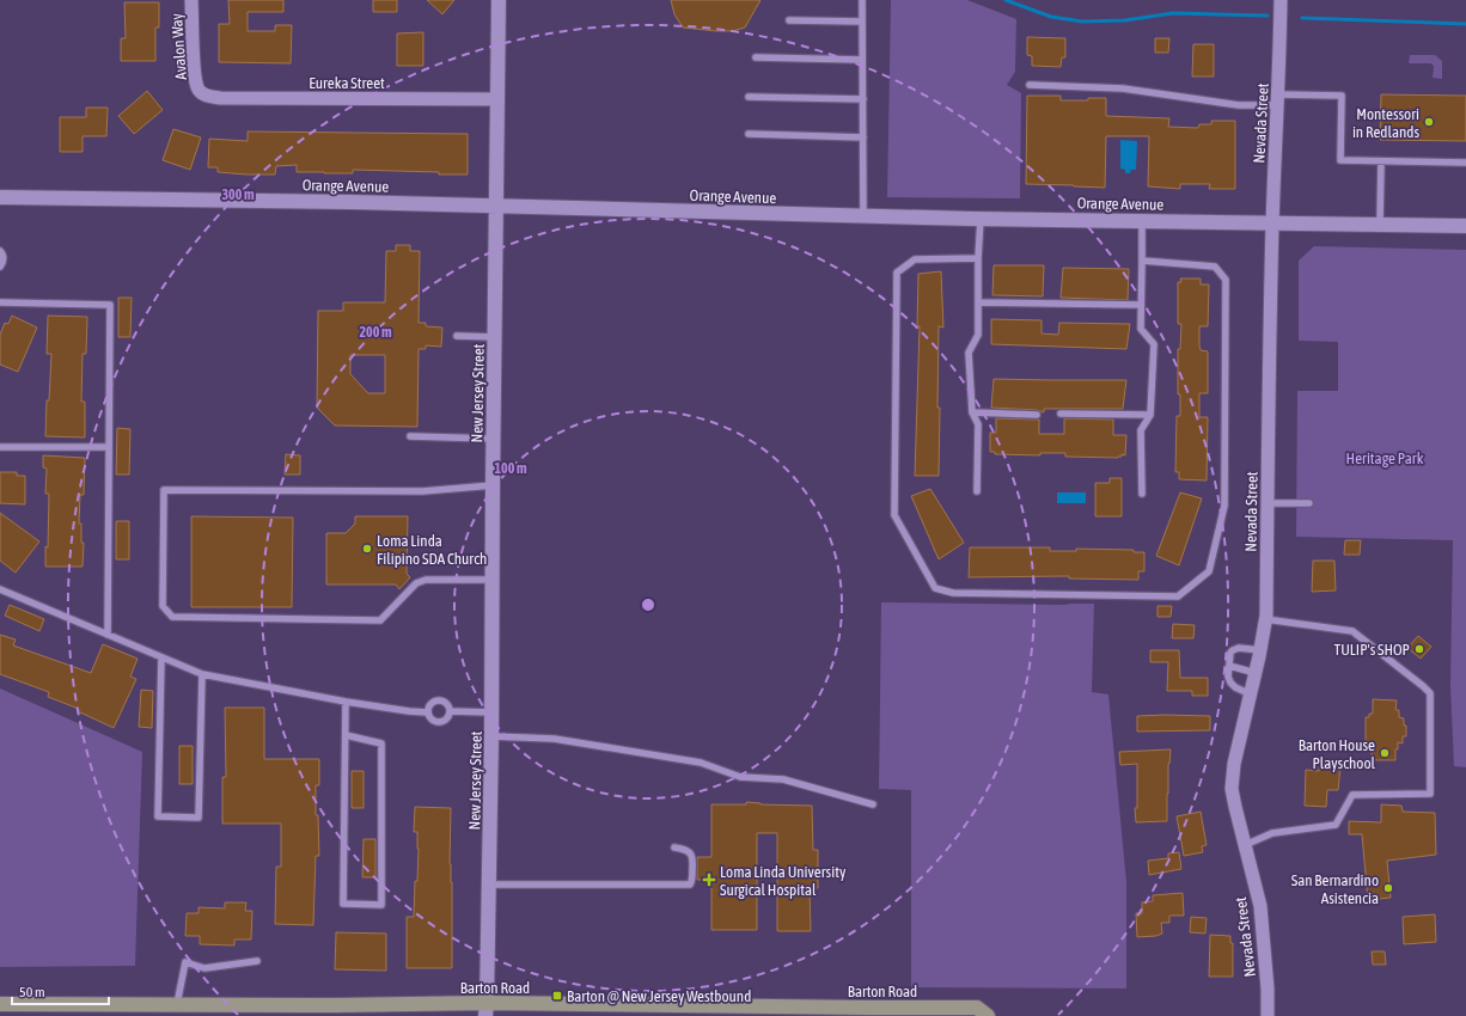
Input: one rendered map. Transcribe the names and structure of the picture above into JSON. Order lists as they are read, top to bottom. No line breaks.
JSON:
{"streets":{"main road":["Barton Road"],"street":["Avalon Way","Eureka Street","Nevada Street","Orange Avenue","New Jersey Street"]},"crossings":[["Avalon Way","Eureka Street"],["Eureka Street","New Jersey Street"],["Nevada Street","Orange Avenue"],["Orange Avenue","New Jersey Street"],["New Jersey Street","Barton Road"]],"parks":["Heritage Park"],"places":{"other":["Montessori in Redlands","Loma Linda Filipino SDA Church","TULIP's SHOP","Barton House Playschool","San Bernardino Asistencia"],"health":["Loma Linda University Surgical Hospital"],"transit":["Barton @ New Jersey Westbound"]},"scale_bar":"50 m","rings":["300 m","200 m","100 m"]}
